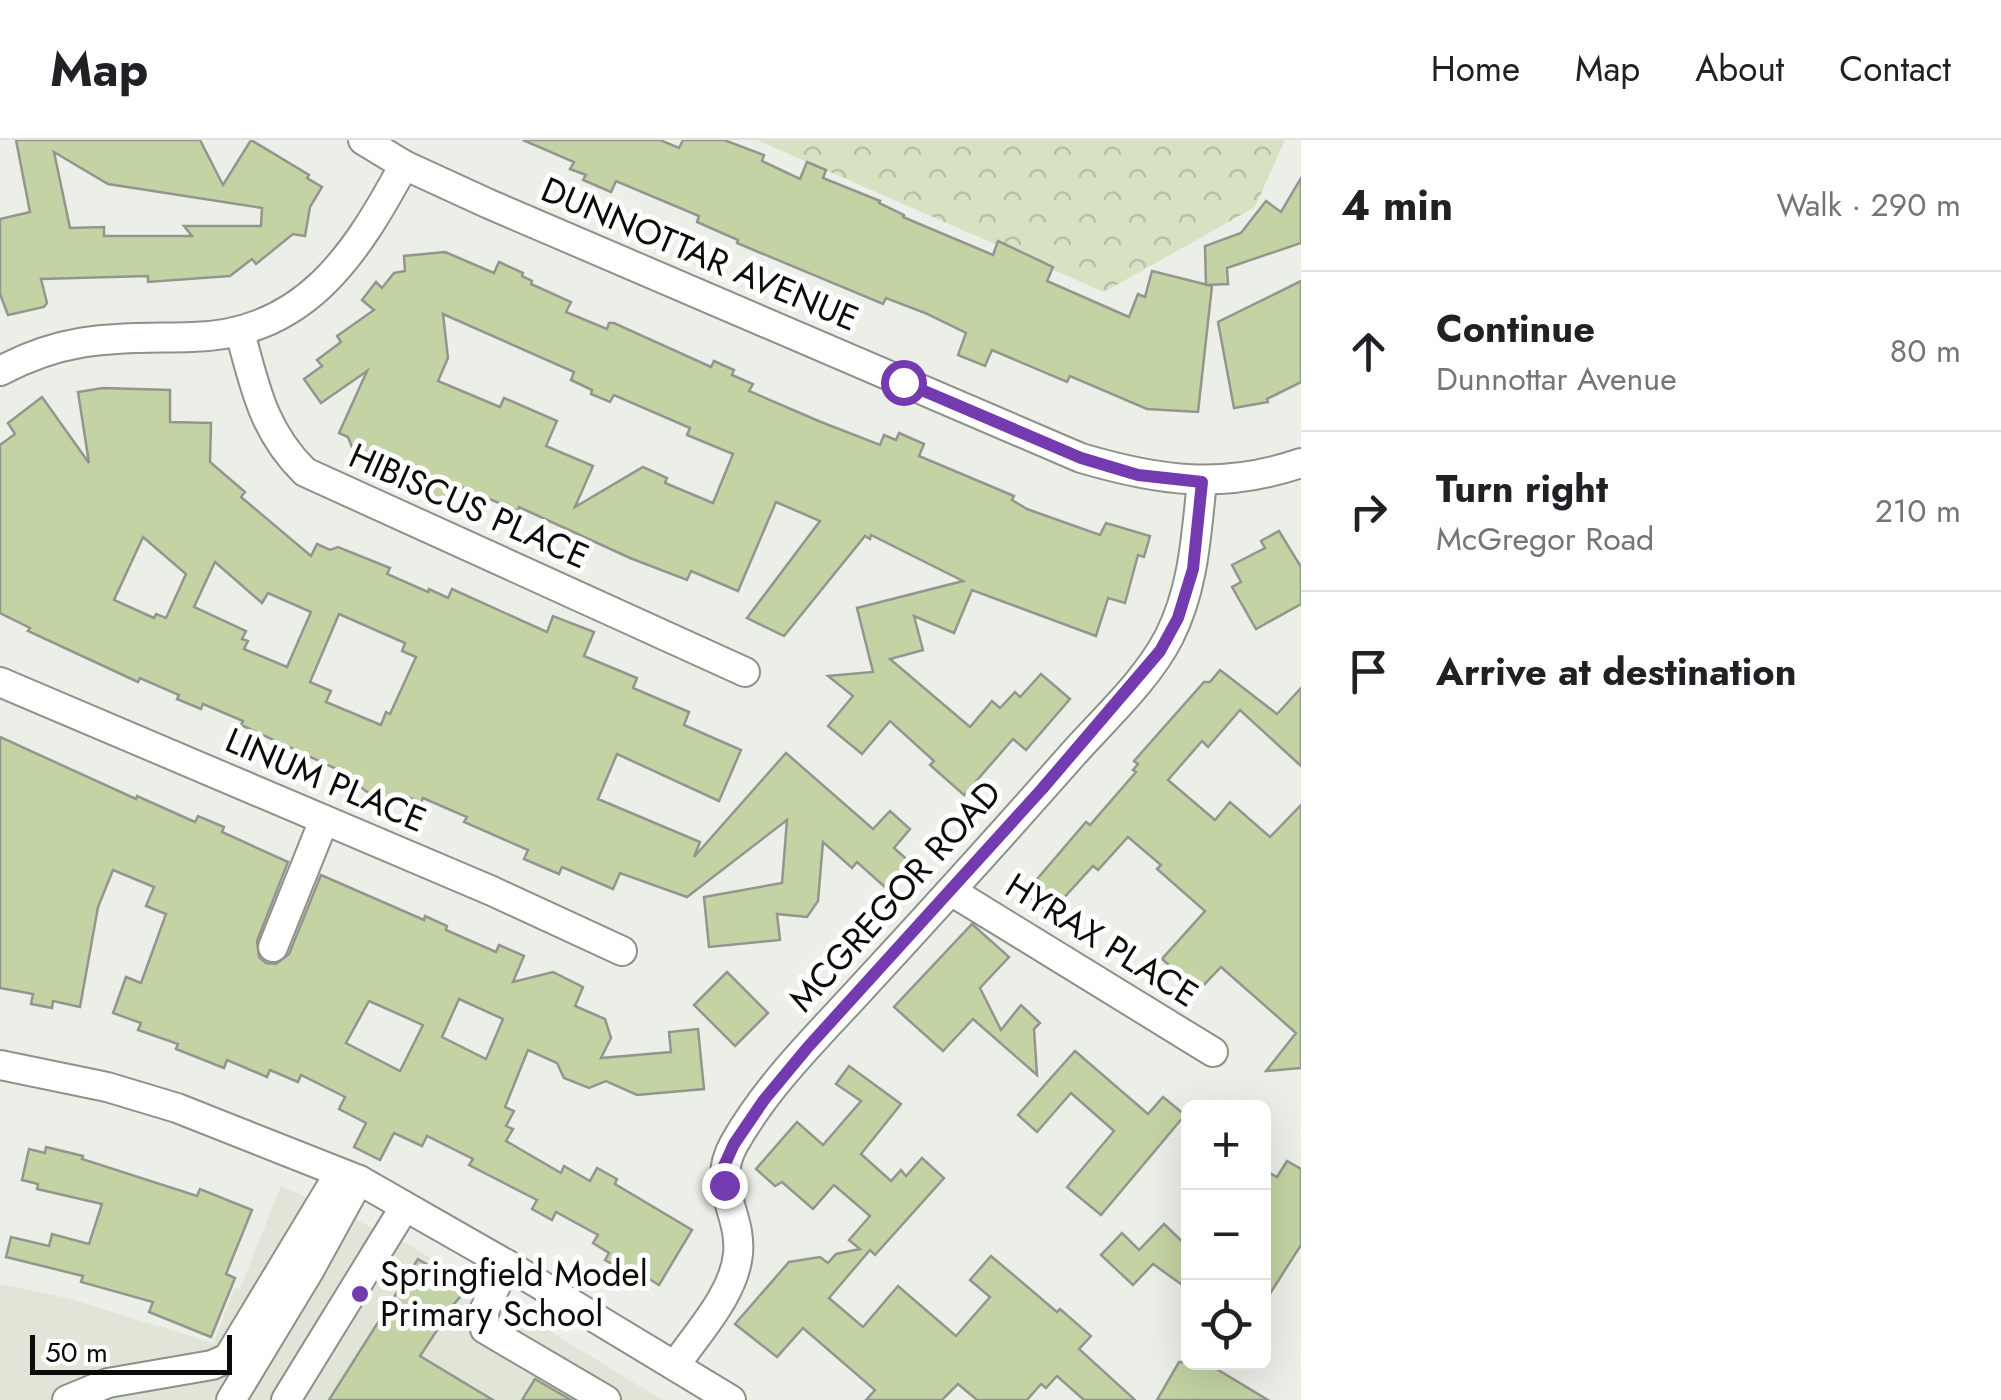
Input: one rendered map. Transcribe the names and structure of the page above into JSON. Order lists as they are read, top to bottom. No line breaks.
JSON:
{"streets":{"street":["DUNNOTTAR AVENUE","HIBISCUS PLACE","LINUM PLACE","MCGREGOR ROAD","HYRAX PLACE"]},"crossings":[["DUNNOTTAR AVENUE","MCGREGOR ROAD"],["MCGREGOR ROAD","HYRAX PLACE"]],"places":["Springfield Model Primary School"],"scale_bar":"50 m","page":{"header":"Map","nav":["Home","Map","About","Contact"],"heading":["4 min","Walk · 290 m"],"list":[["Continue","Dunnottar Avenue","80 m"],["Turn right","McGregor Road","210 m"],"Arrive at destination"],"map_buttons":["+","−"],"scale":"50 m"}}
